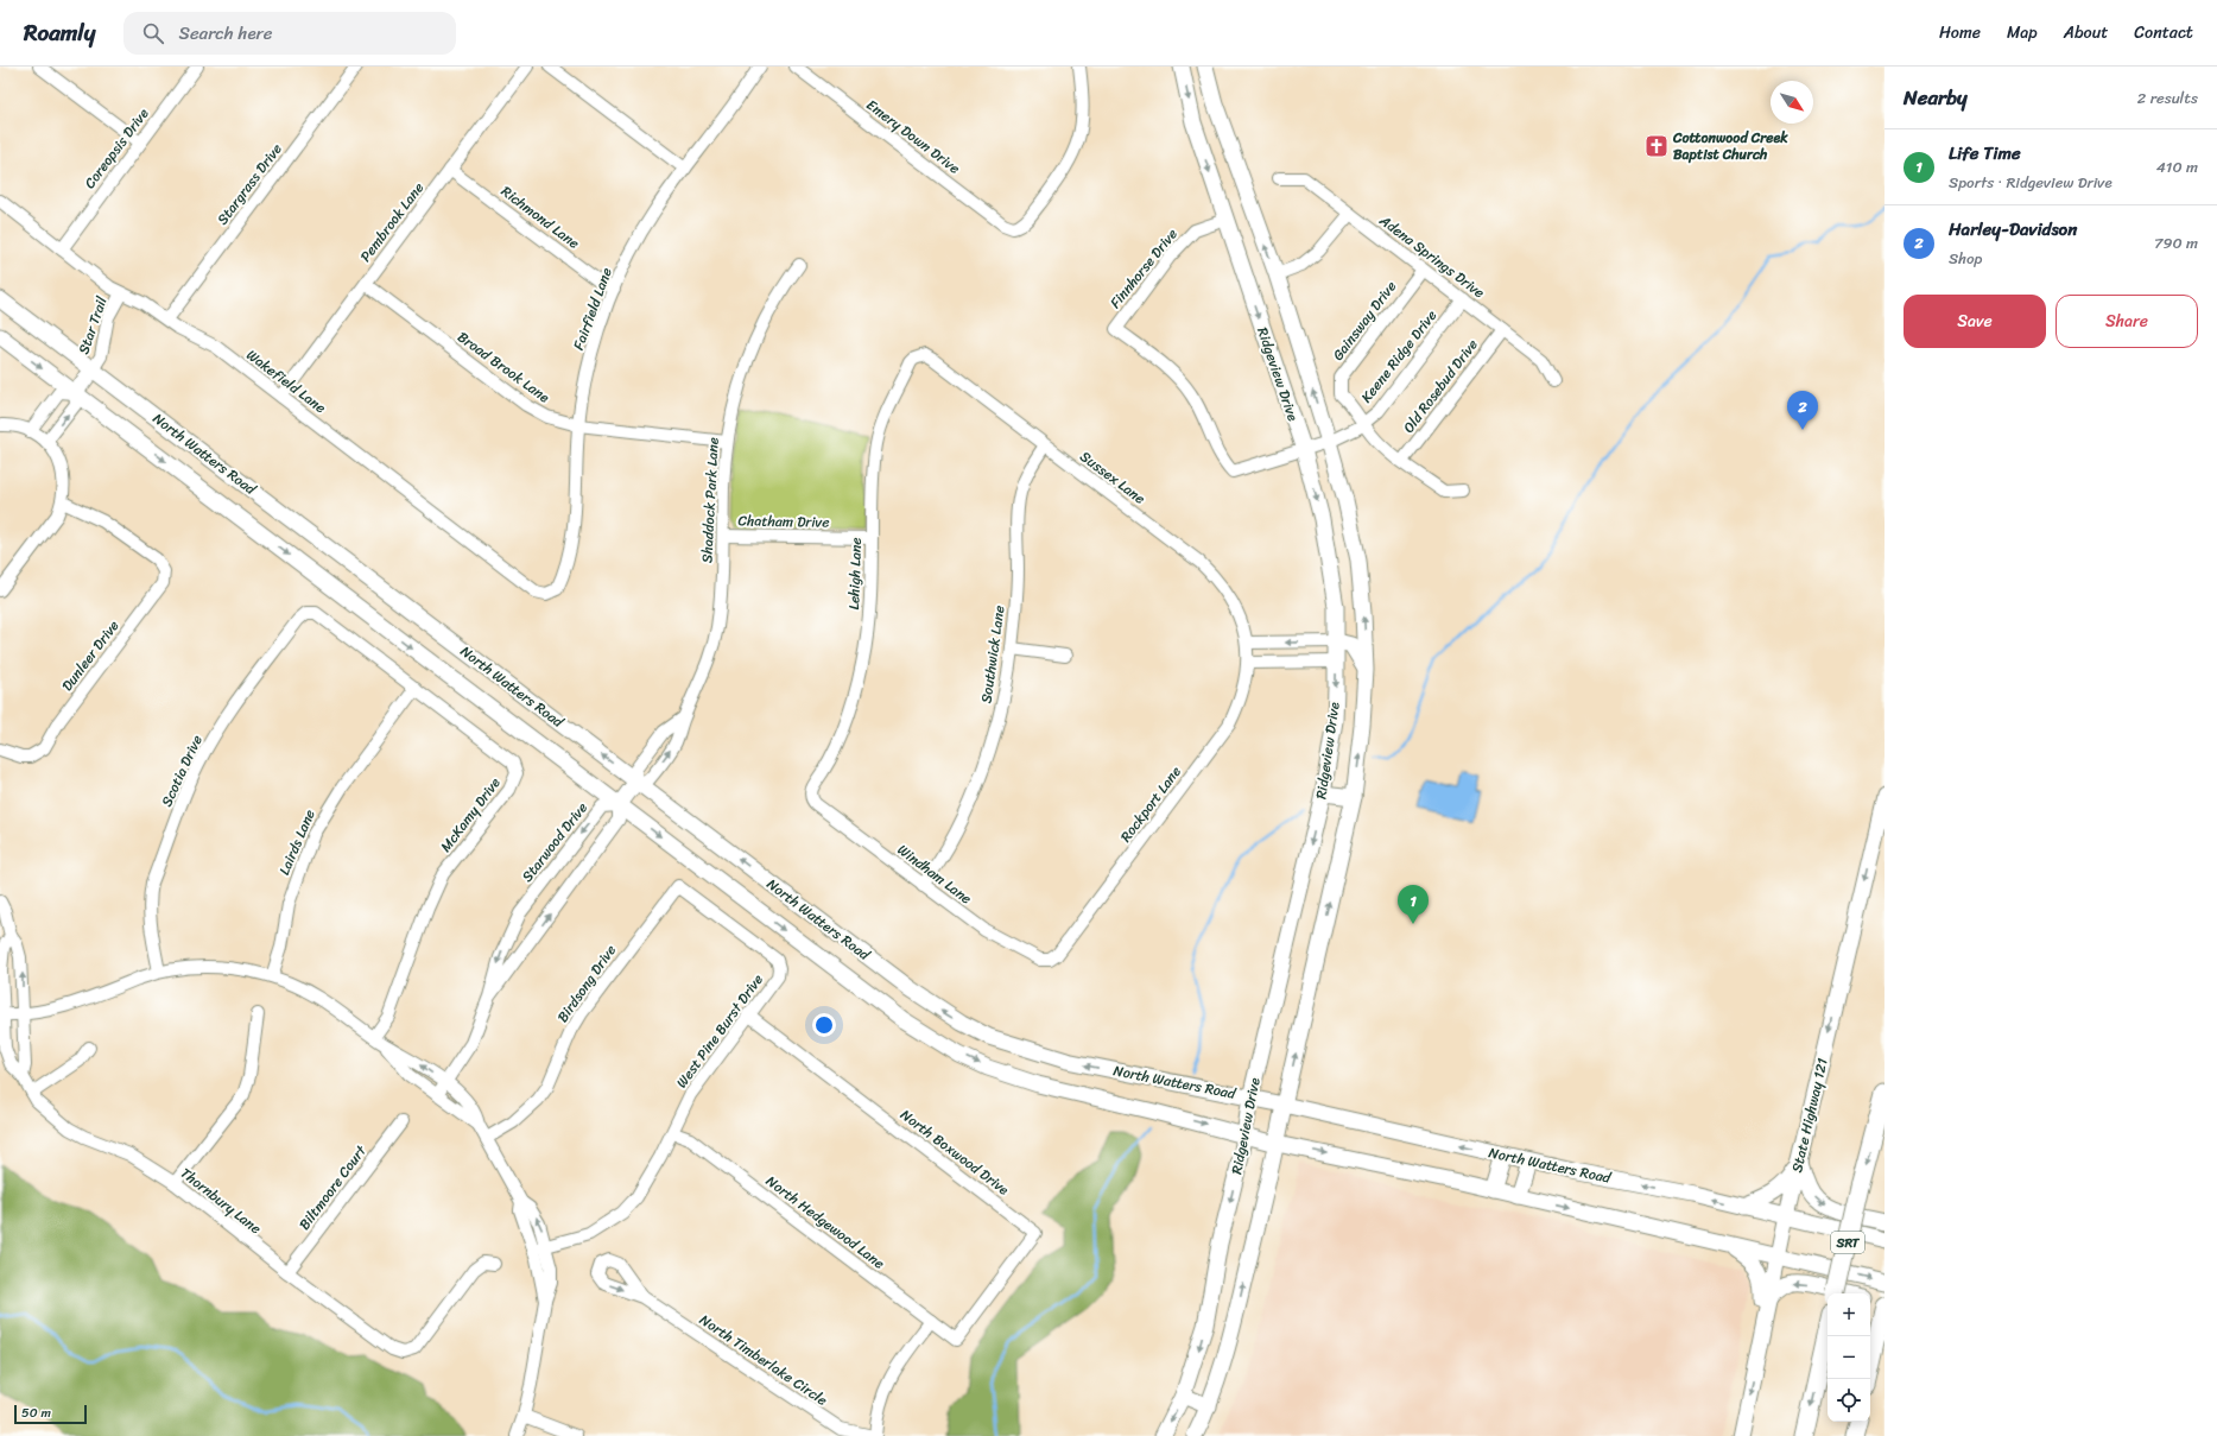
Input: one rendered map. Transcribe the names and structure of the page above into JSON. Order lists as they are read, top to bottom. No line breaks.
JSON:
{"streets":{"highway":["SRT"],"main road":["Ridgeview Drive","North Watters Road","State Highway 121"],"street":["Emery Down Drive","Coreopsis Drive","Stargrass Drive","Richmond Lane","Pembrook Lane","Adena Springs Drive","Finnhorse Drive","Fairfield Lane","Gainsway Drive","Star Trail","Keene Ridge Drive","Broad Brook Lane","Wakefield Lane","Old Rosebud Drive","Sussex Lane","Shaddock Park Lane","Chatham Drive","Lehigh Lane","Southwick Lane","Dunleer Drive","Scotia Drive","Rockport Lane","McKamy Drive","Lairds Lane","Starwood Drive","Windham Lane","Birdsong Drive","West Pine Burst Drive","North Boxwood Drive","Biltmoore Court","Thornbury Lane","North Hedgewood Lane","North Timberlake Circle"]},"crossings":[["Coreopsis Drive","Wakefield Lane"],["Stargrass Drive","Wakefield Lane"],["Richmond Lane","Pembrook Lane"],["Richmond Lane","Fairfield Lane"],["Pembrook Lane","Broad Brook Lane"],["Pembrook Lane","Wakefield Lane"],["Adena Springs Drive","Gainsway Drive"],["Adena Springs Drive","Keene Ridge Drive"],["Adena Springs Drive","Old Rosebud Drive"],["Finnhorse Drive","Keene Ridge Drive"],["Finnhorse Drive","Ridgeview Drive"],["Fairfield Lane","Broad Brook Lane"],["Fairfield Lane","Wakefield Lane"],["Gainsway Drive","Keene Ridge Drive"],["Star Trail","Wakefield Lane"],["Star Trail","North Watters Road"],["Keene Ridge Drive","Ridgeview Drive"],["Broad Brook Lane","Shaddock Park Lane"],["Ridgeview Drive","North Watters Road"],["North Watters Road","Shaddock Park Lane"],["North Watters Road","Starwood Drive"],["North Watters Road","State Highway 121"],["Sussex Lane","Lehigh Lane"],["Sussex Lane","Southwick Lane"],["Sussex Lane","Rockport Lane"],["Shaddock Park Lane","Chatham Drive"],["Chatham Drive","Lehigh Lane"],["Lehigh Lane","Windham Lane"],["Southwick Lane","Windham Lane"],["Scotia Drive","McKamy Drive"],["Rockport Lane","Windham Lane"],["McKamy Drive","Lairds Lane"],["Birdsong Drive","West Pine Burst Drive"],["West Pine Burst Drive","North Boxwood Drive"],["West Pine Burst Drive","North Hedgewood Lane"],["North Boxwood Drive","North Hedgewood Lane"],["Biltmoore Court","Thornbury Lane"]],"one_way":["State Highway 121"],"places":{"church":["Cottonwood Creek Baptist Church"]},"scale_bar":"50 m","north":"bottom right","page":{"header":"Roamly","search":"Search here","nav":["Home","Map","About","Contact"],"heading":["Nearby","2 results"],"list":[{"mark":"1","name":"Life Time","note":"Sports · Ridgeview Drive","value":"410 m"},{"mark":"2","name":"Harley-Davidson","note":"Shop","value":"790 m"}],"buttons":["Save","Share"],"pins":["2","1"],"map_buttons":["+","−"],"scale":"50 m"}}
